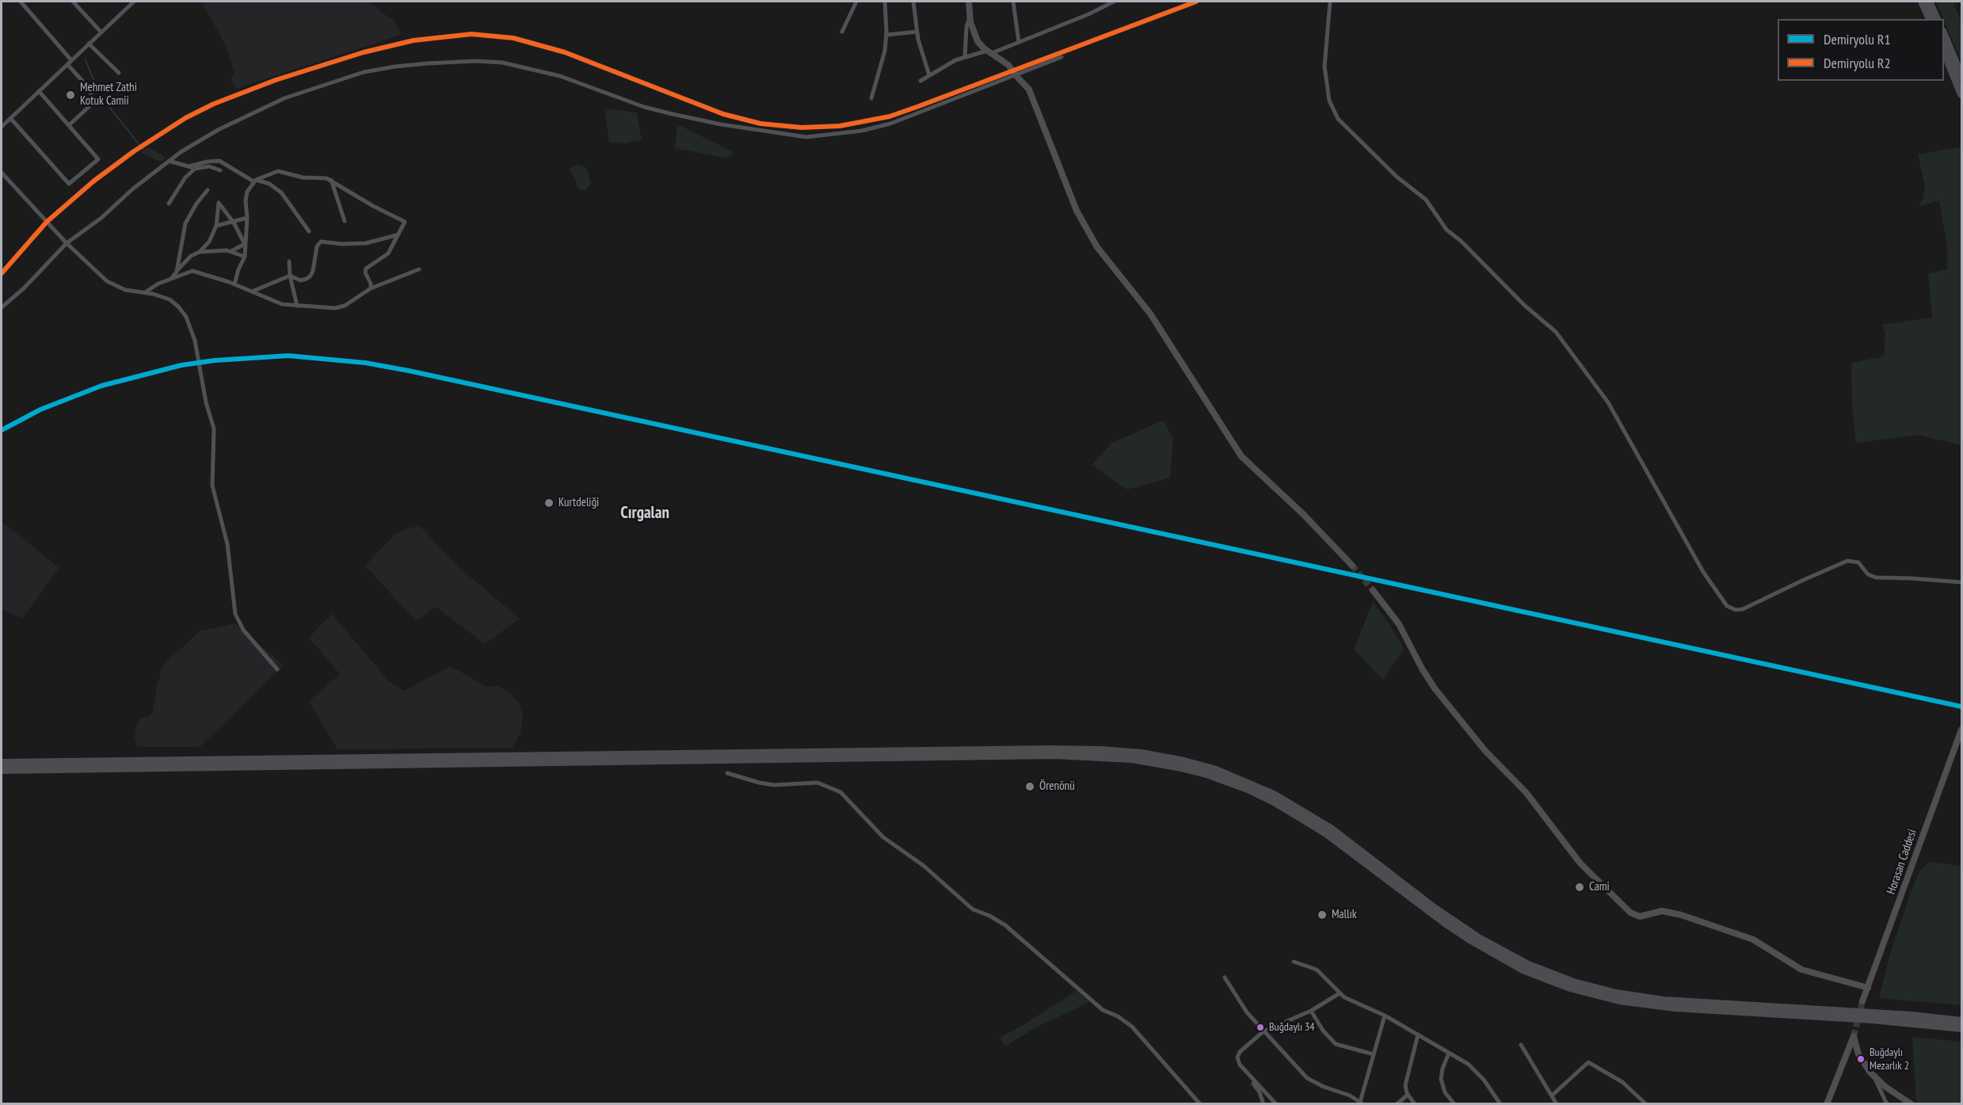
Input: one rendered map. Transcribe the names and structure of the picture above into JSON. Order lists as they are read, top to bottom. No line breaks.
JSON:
{"streets":{"street":["Horasan Caddesi"]},"districts":["Cırgalan"],"places":["Mehmet Zathi Kotuk Camii","Kurtdeliği","Örenönü","Cami","Mallık","Buğdaylı 34","Buğdaylı Mezarlık 2"],"lines":["rail line R2","rail line R1"],"legend":["Demiryolu R1","Demiryolu R2"]}
